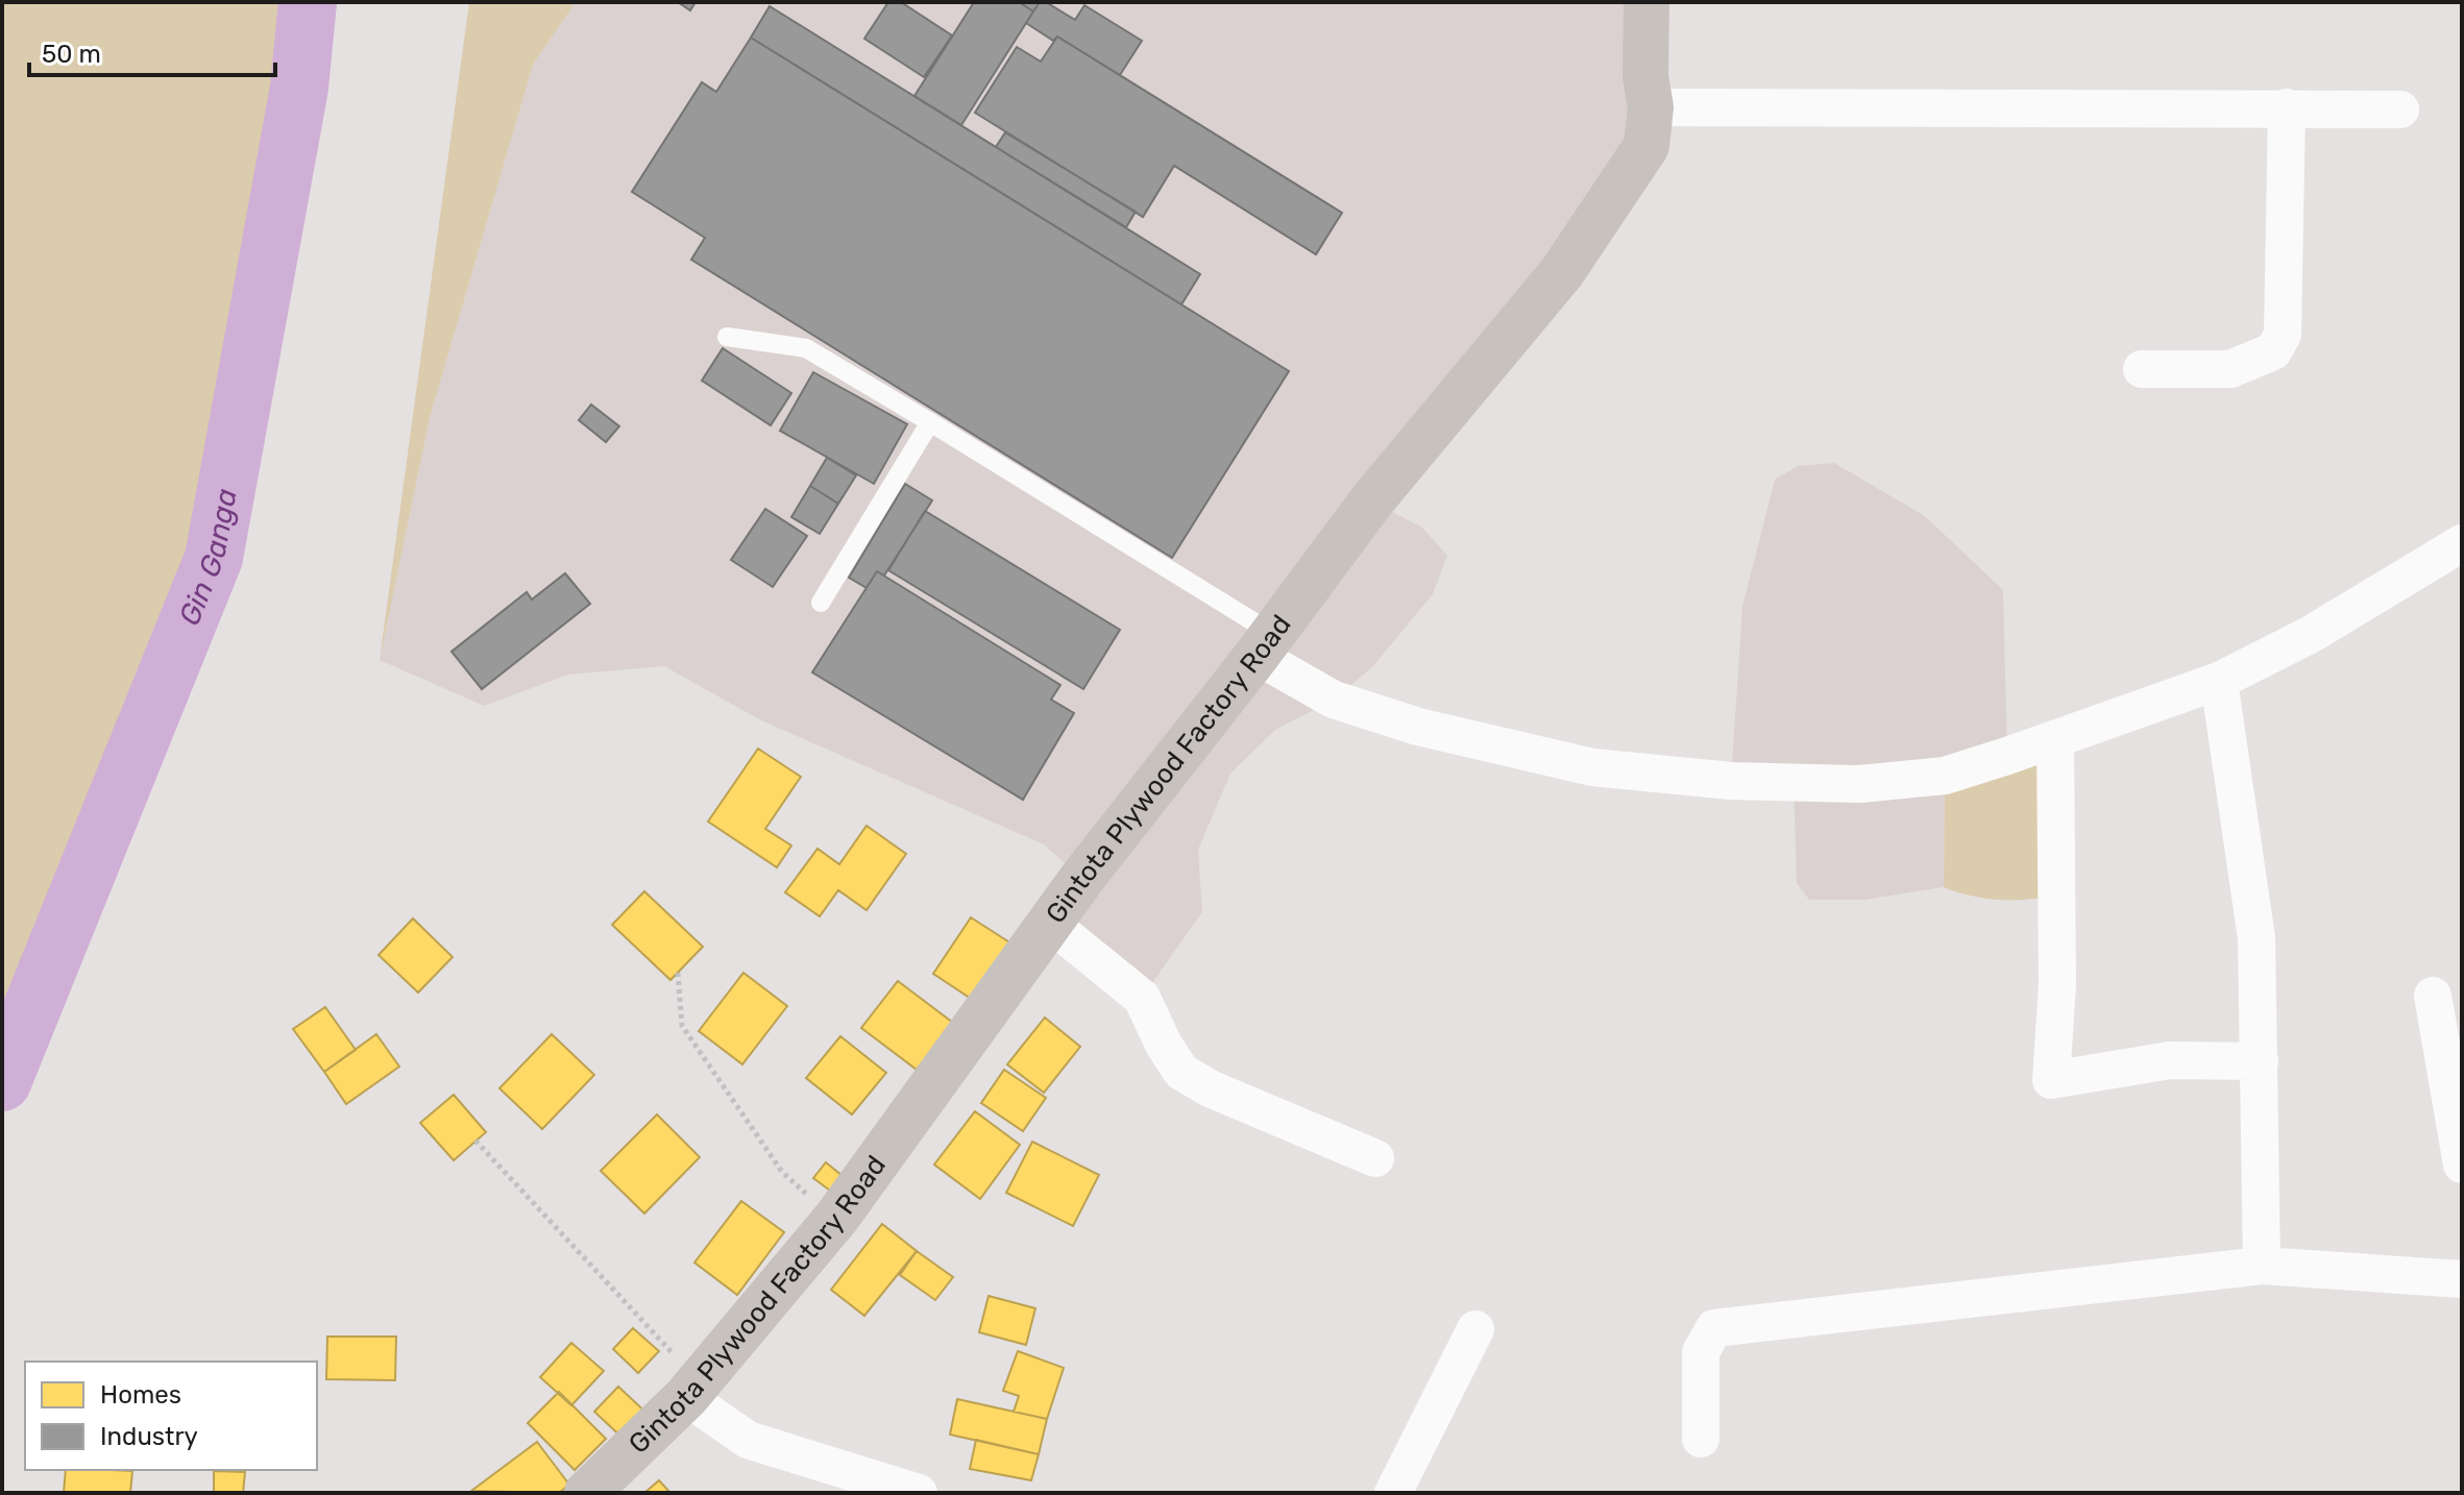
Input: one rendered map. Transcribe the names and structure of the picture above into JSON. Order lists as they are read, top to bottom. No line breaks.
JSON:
{"streets":{"main road":["Gintota Plywood Factory Road"]},"water":["Gin Ganga"],"legend":["Homes","Industry"],"scale_bar":"50 m"}
